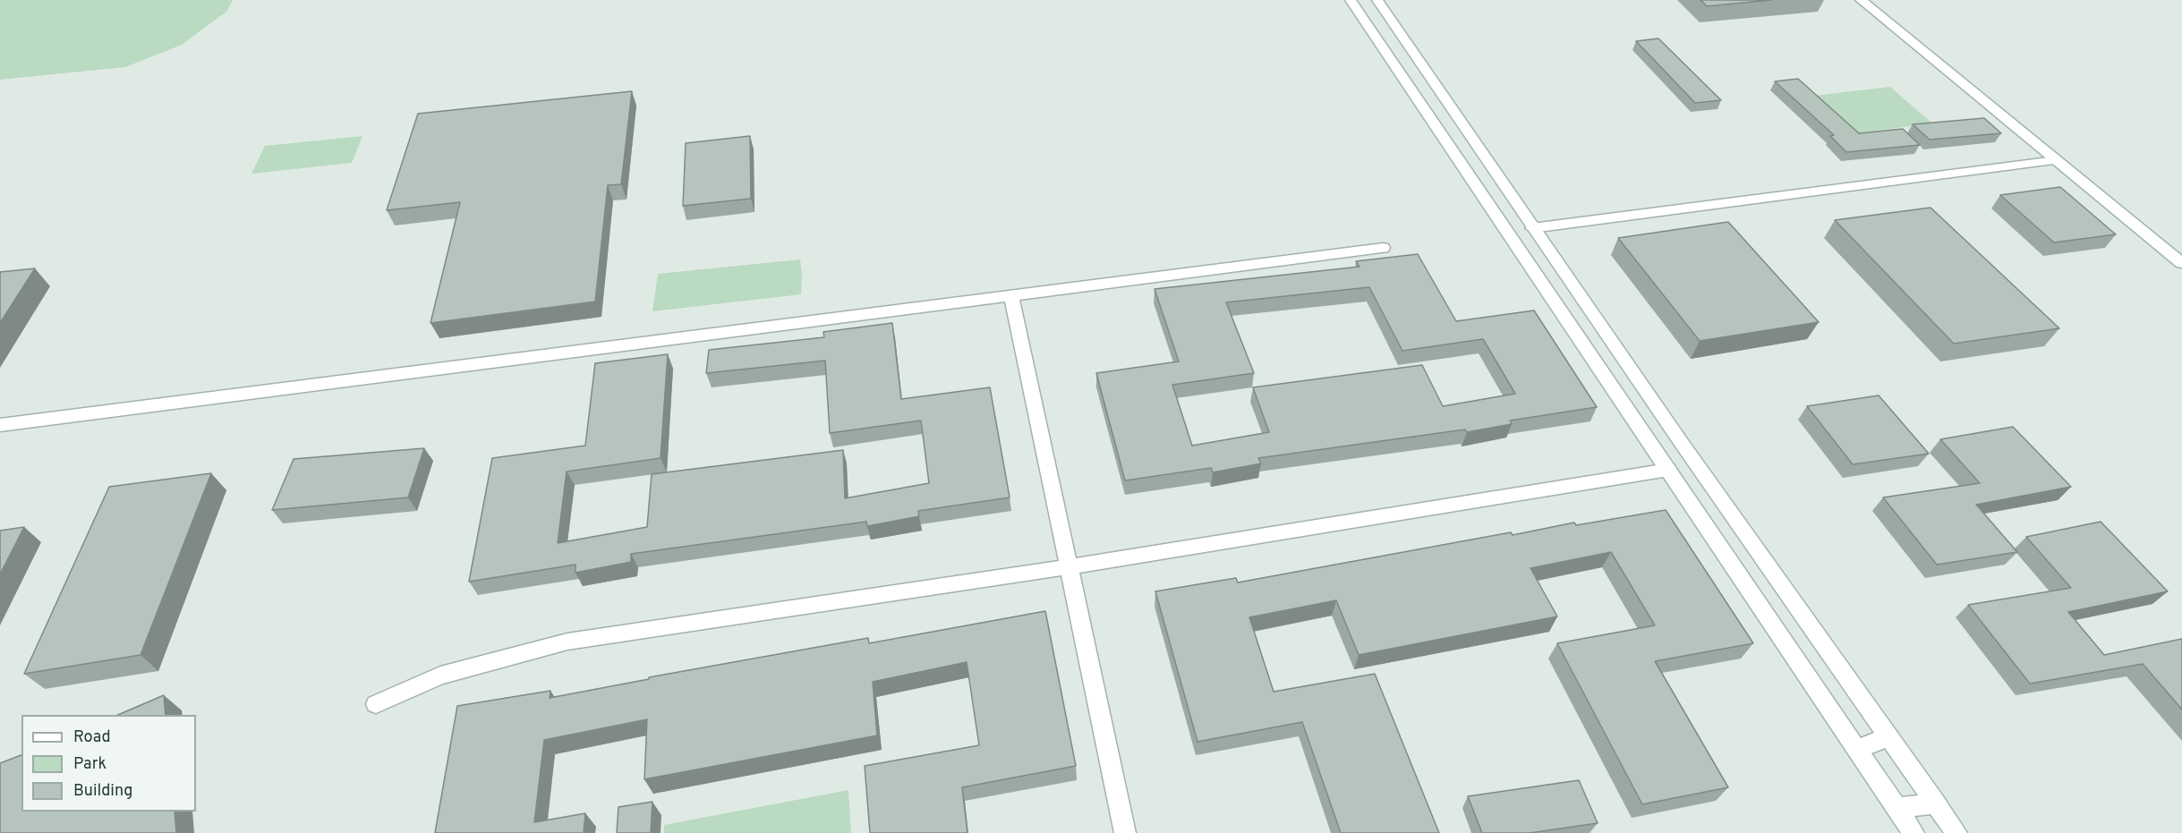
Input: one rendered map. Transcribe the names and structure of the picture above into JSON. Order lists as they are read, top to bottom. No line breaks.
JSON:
{"legend":["Road","Park","Building"]}
